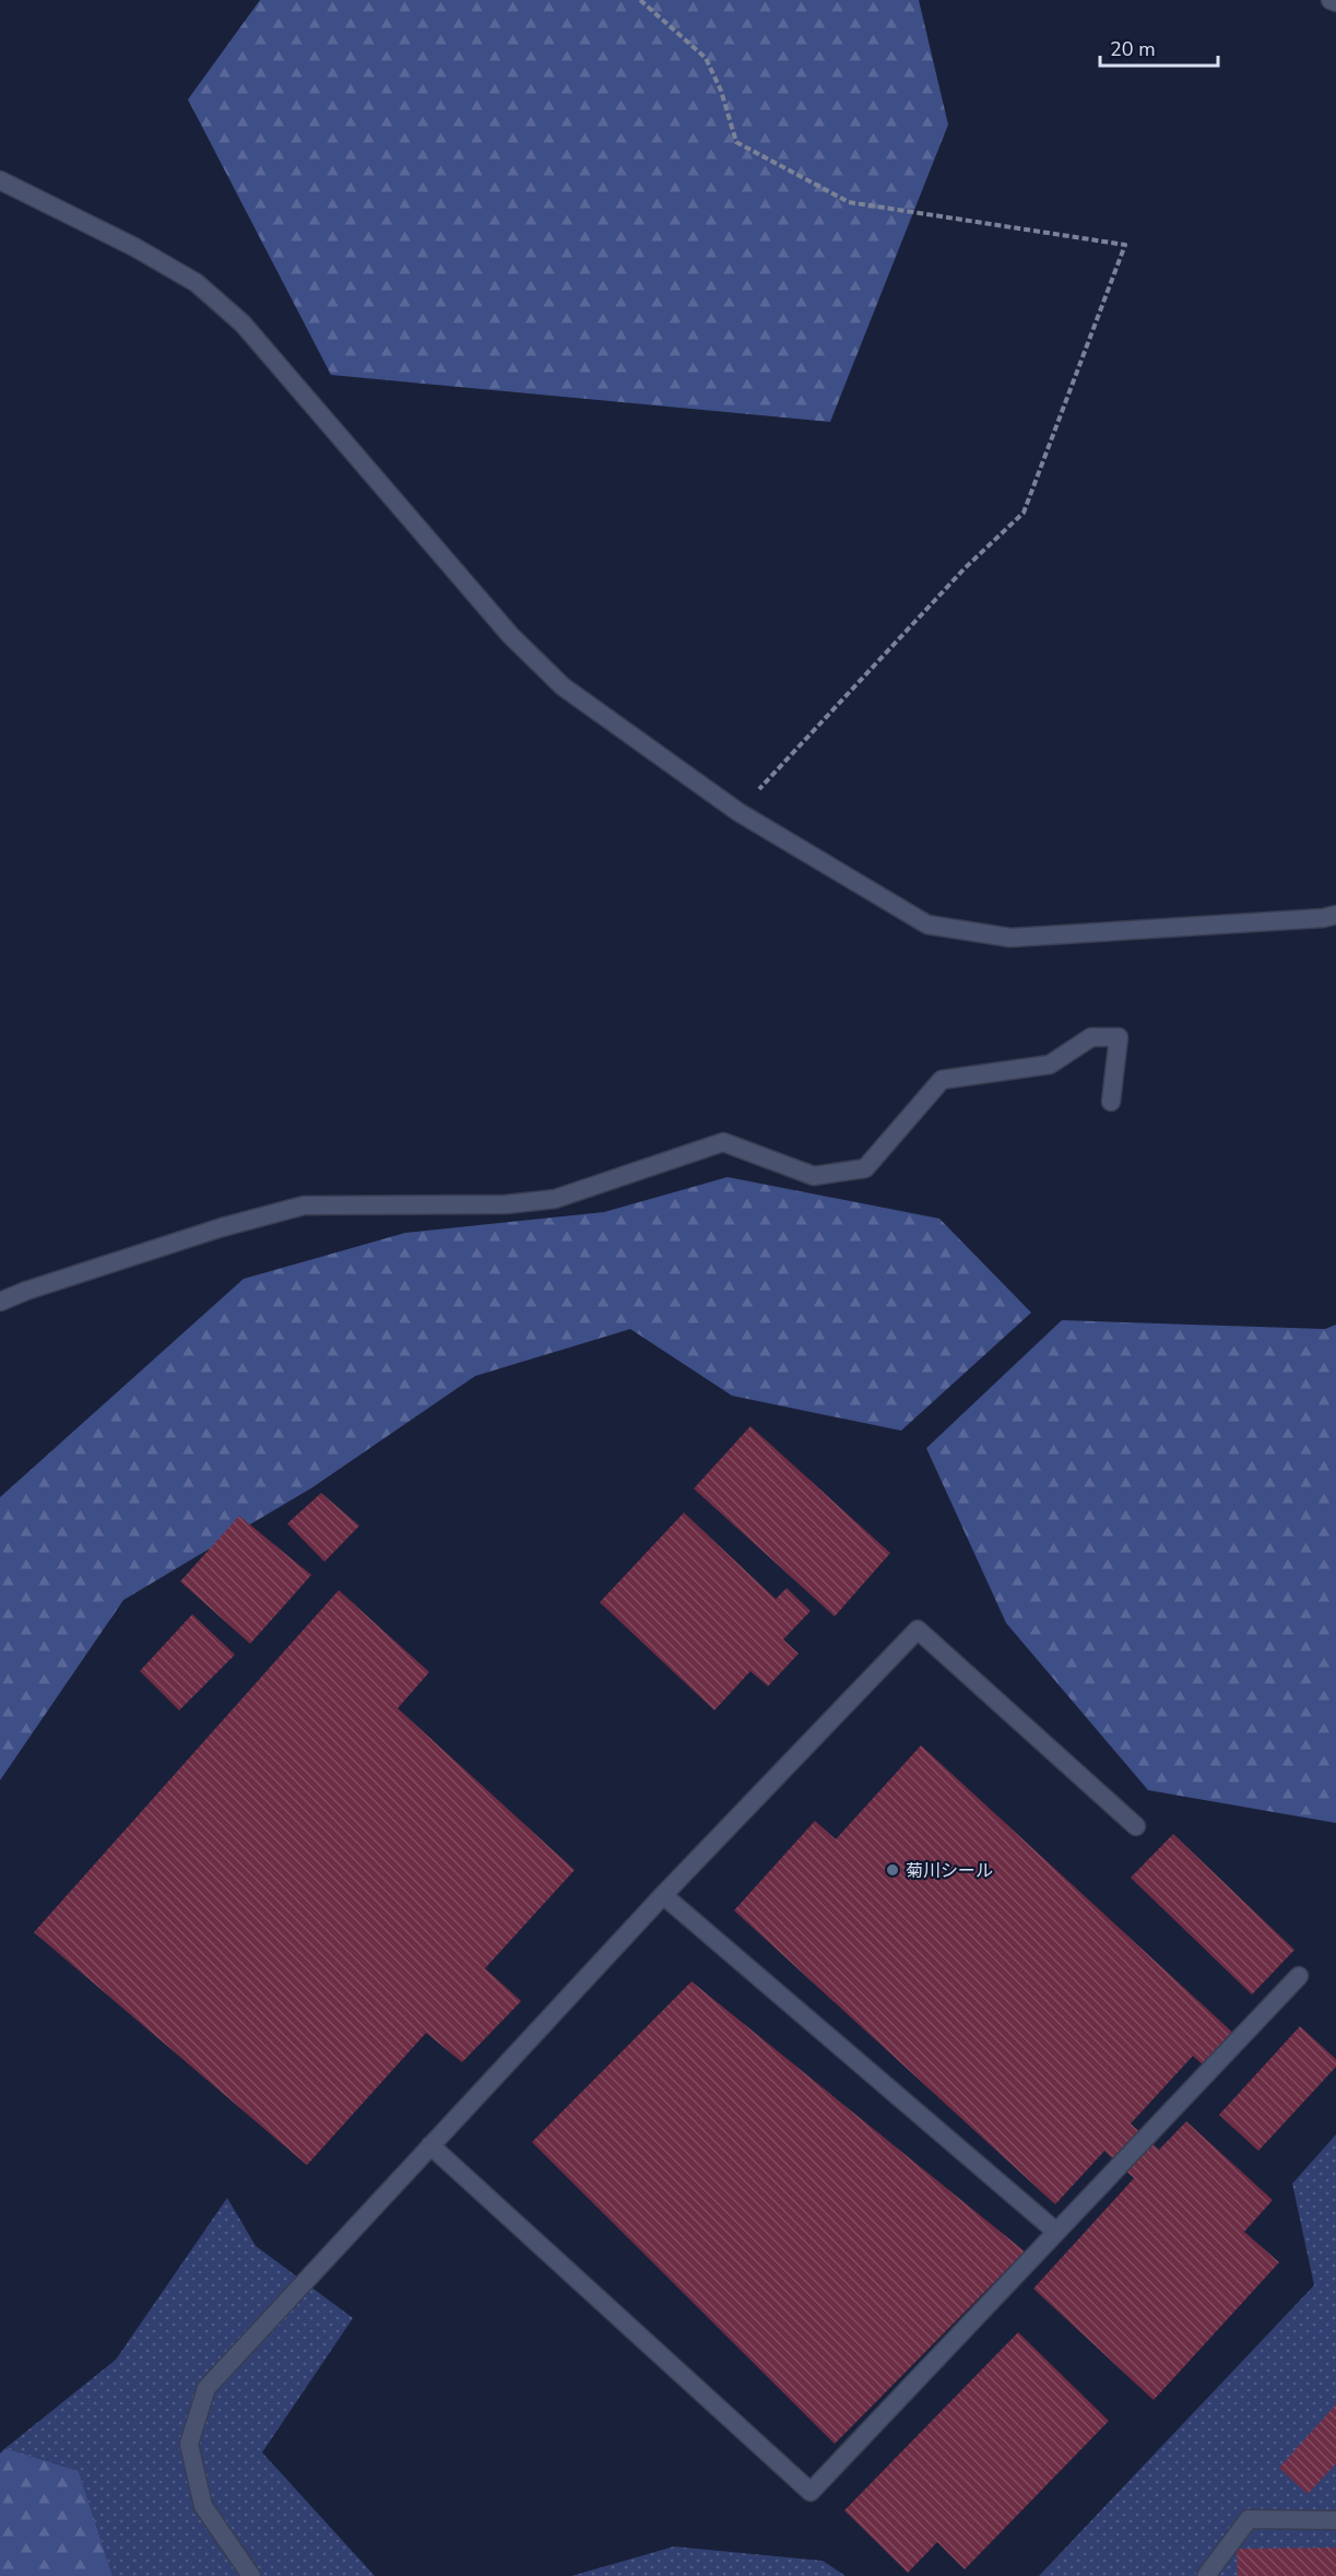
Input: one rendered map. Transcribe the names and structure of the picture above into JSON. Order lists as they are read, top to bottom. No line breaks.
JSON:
{"places":["菊川シール"],"scale_bar":"20 m"}
